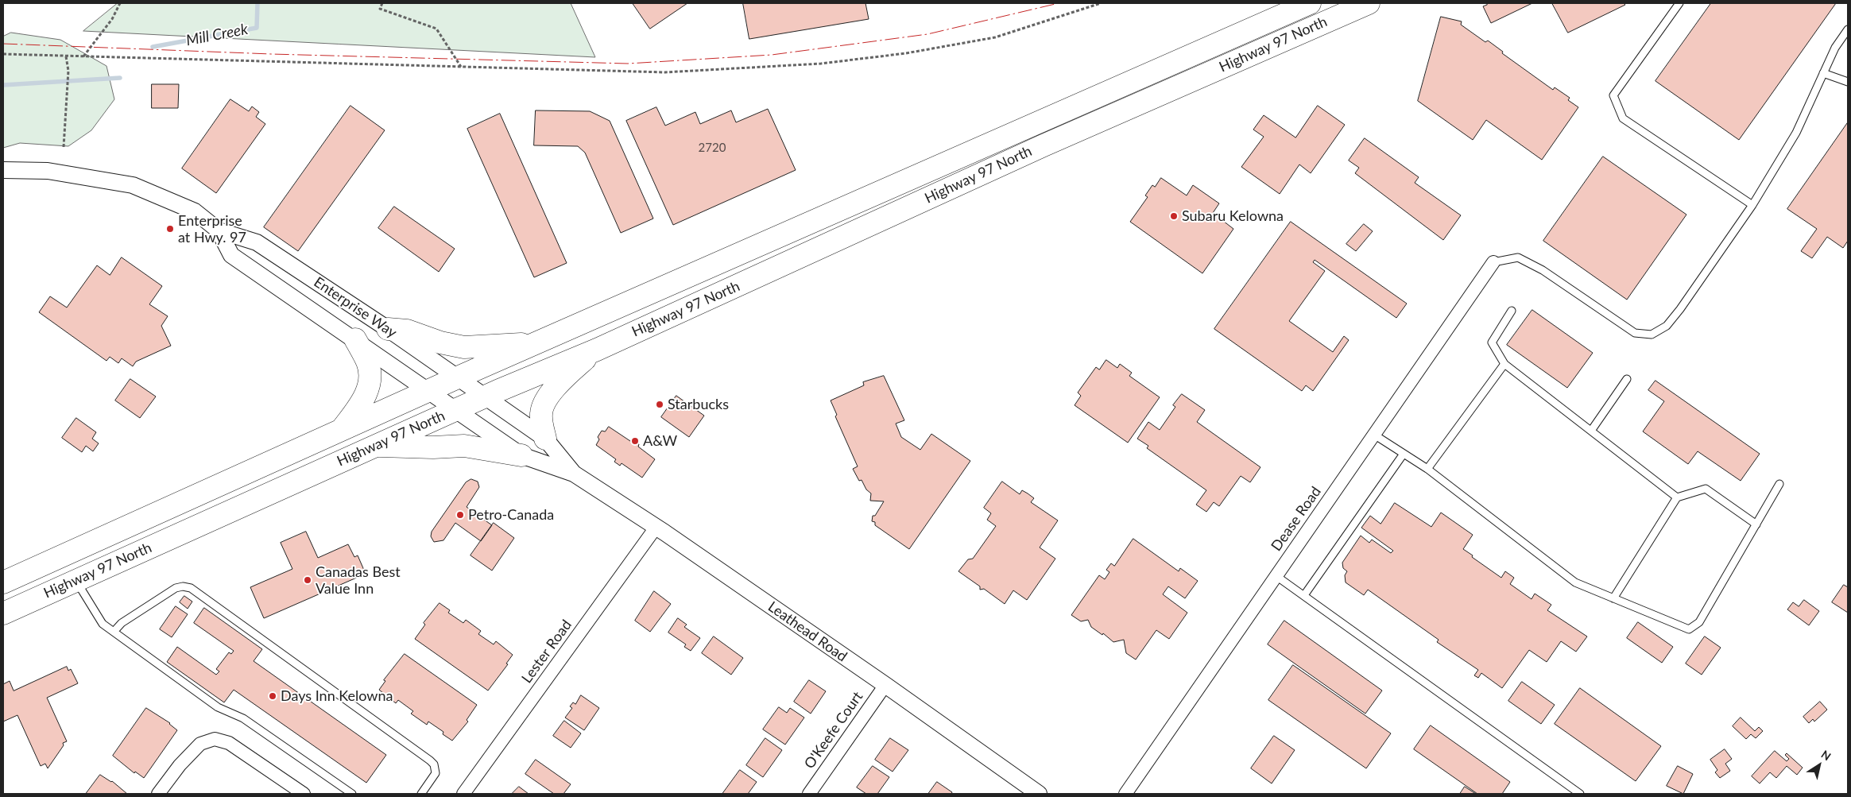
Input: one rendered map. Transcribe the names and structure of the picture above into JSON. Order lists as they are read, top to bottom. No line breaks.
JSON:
{"streets":{"highway":["Highway 97 North"],"street":["Enterprise Way","Dease Road","Leathead Road","Lester Road","O'Keefe Court"]},"crossings":[["Highway 97 North","Enterprise Way"],["Highway 97 North","Leathead Road"],["Enterprise Way","Leathead Road"],["Leathead Road","Lester Road"],["Leathead Road","O'Keefe Court"]],"water":["Mill Creek"],"places":["Subaru Kelowna","Enterprise at Hwy. 97","Starbucks","A&W","Petro-Canada","Canadas Best Value Inn","Days Inn Kelowna"],"house_numbers":["2720"],"north":"top right"}
